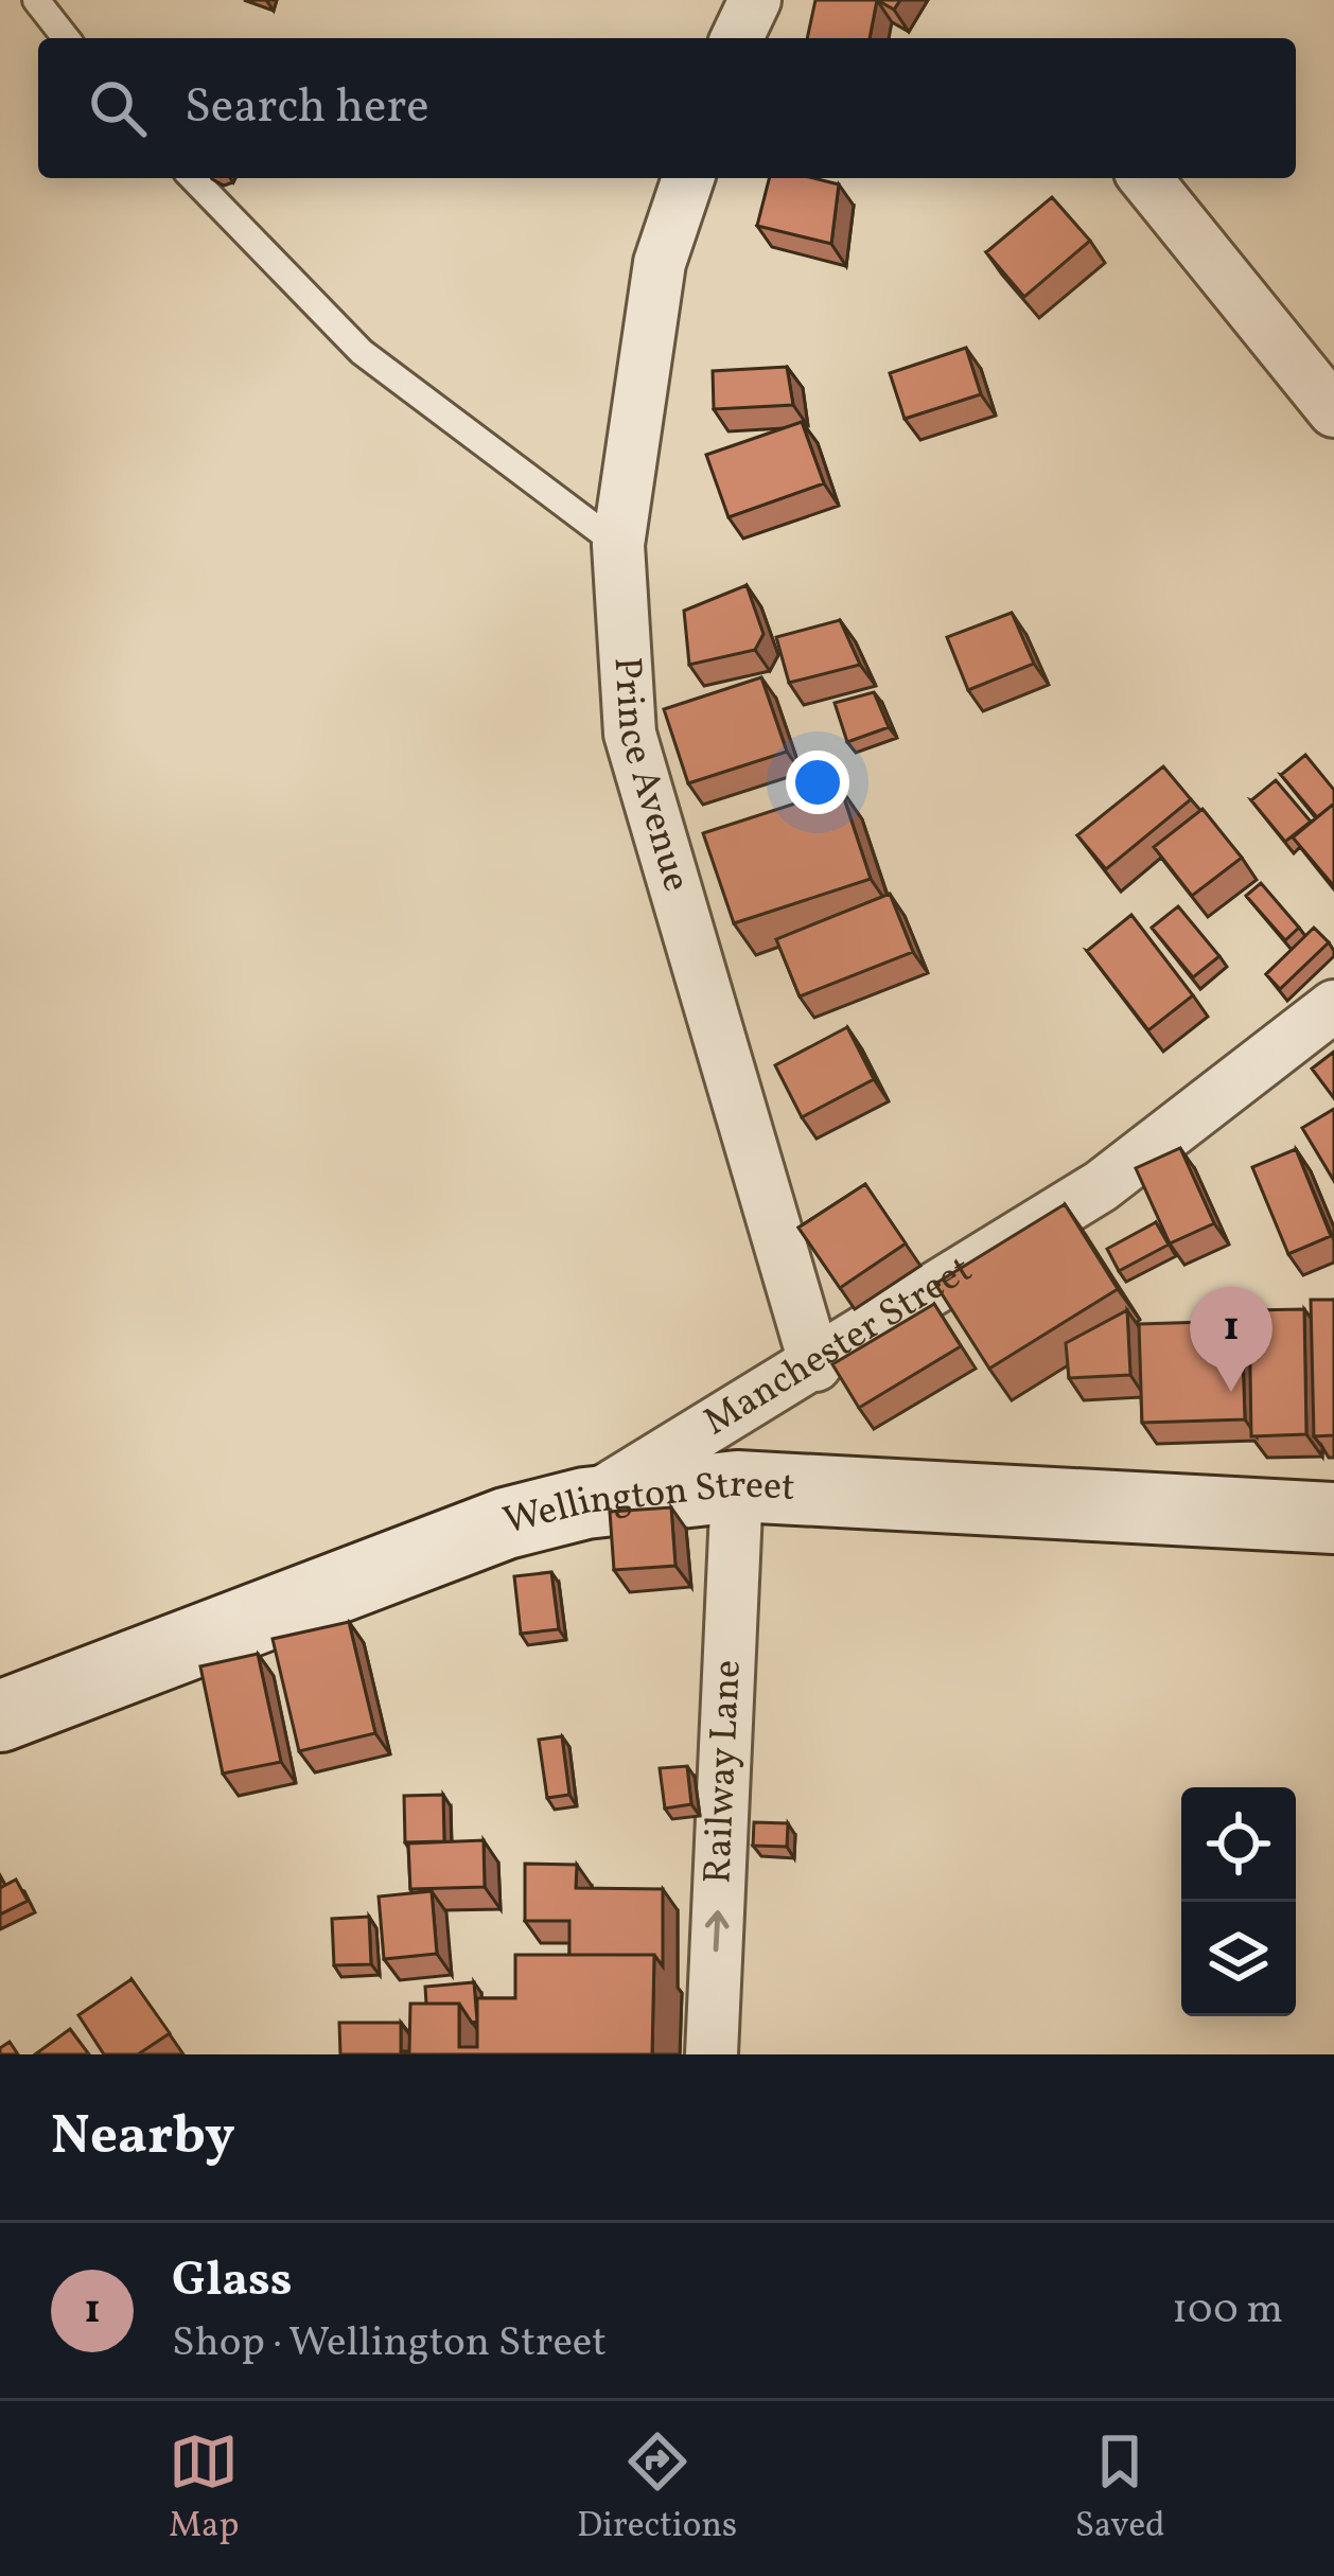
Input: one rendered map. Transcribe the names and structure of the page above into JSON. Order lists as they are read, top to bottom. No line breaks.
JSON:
{"streets":{"main road":["Wellington Street"],"street":["Prince Avenue","Manchester Street","Railway Lane"]},"crossings":[["Prince Avenue","Manchester Street"],["Manchester Street","Wellington Street"],["Wellington Street","Railway Lane"]],"one_way":["Railway Lane"],"page":{"search":"Search here","pins":"1","heading":"Nearby","list":[{"mark":"1","name":"Glass","note":"Shop · Wellington Street","value":"100 m"}],"nav":["Map","Directions","Saved"]}}
